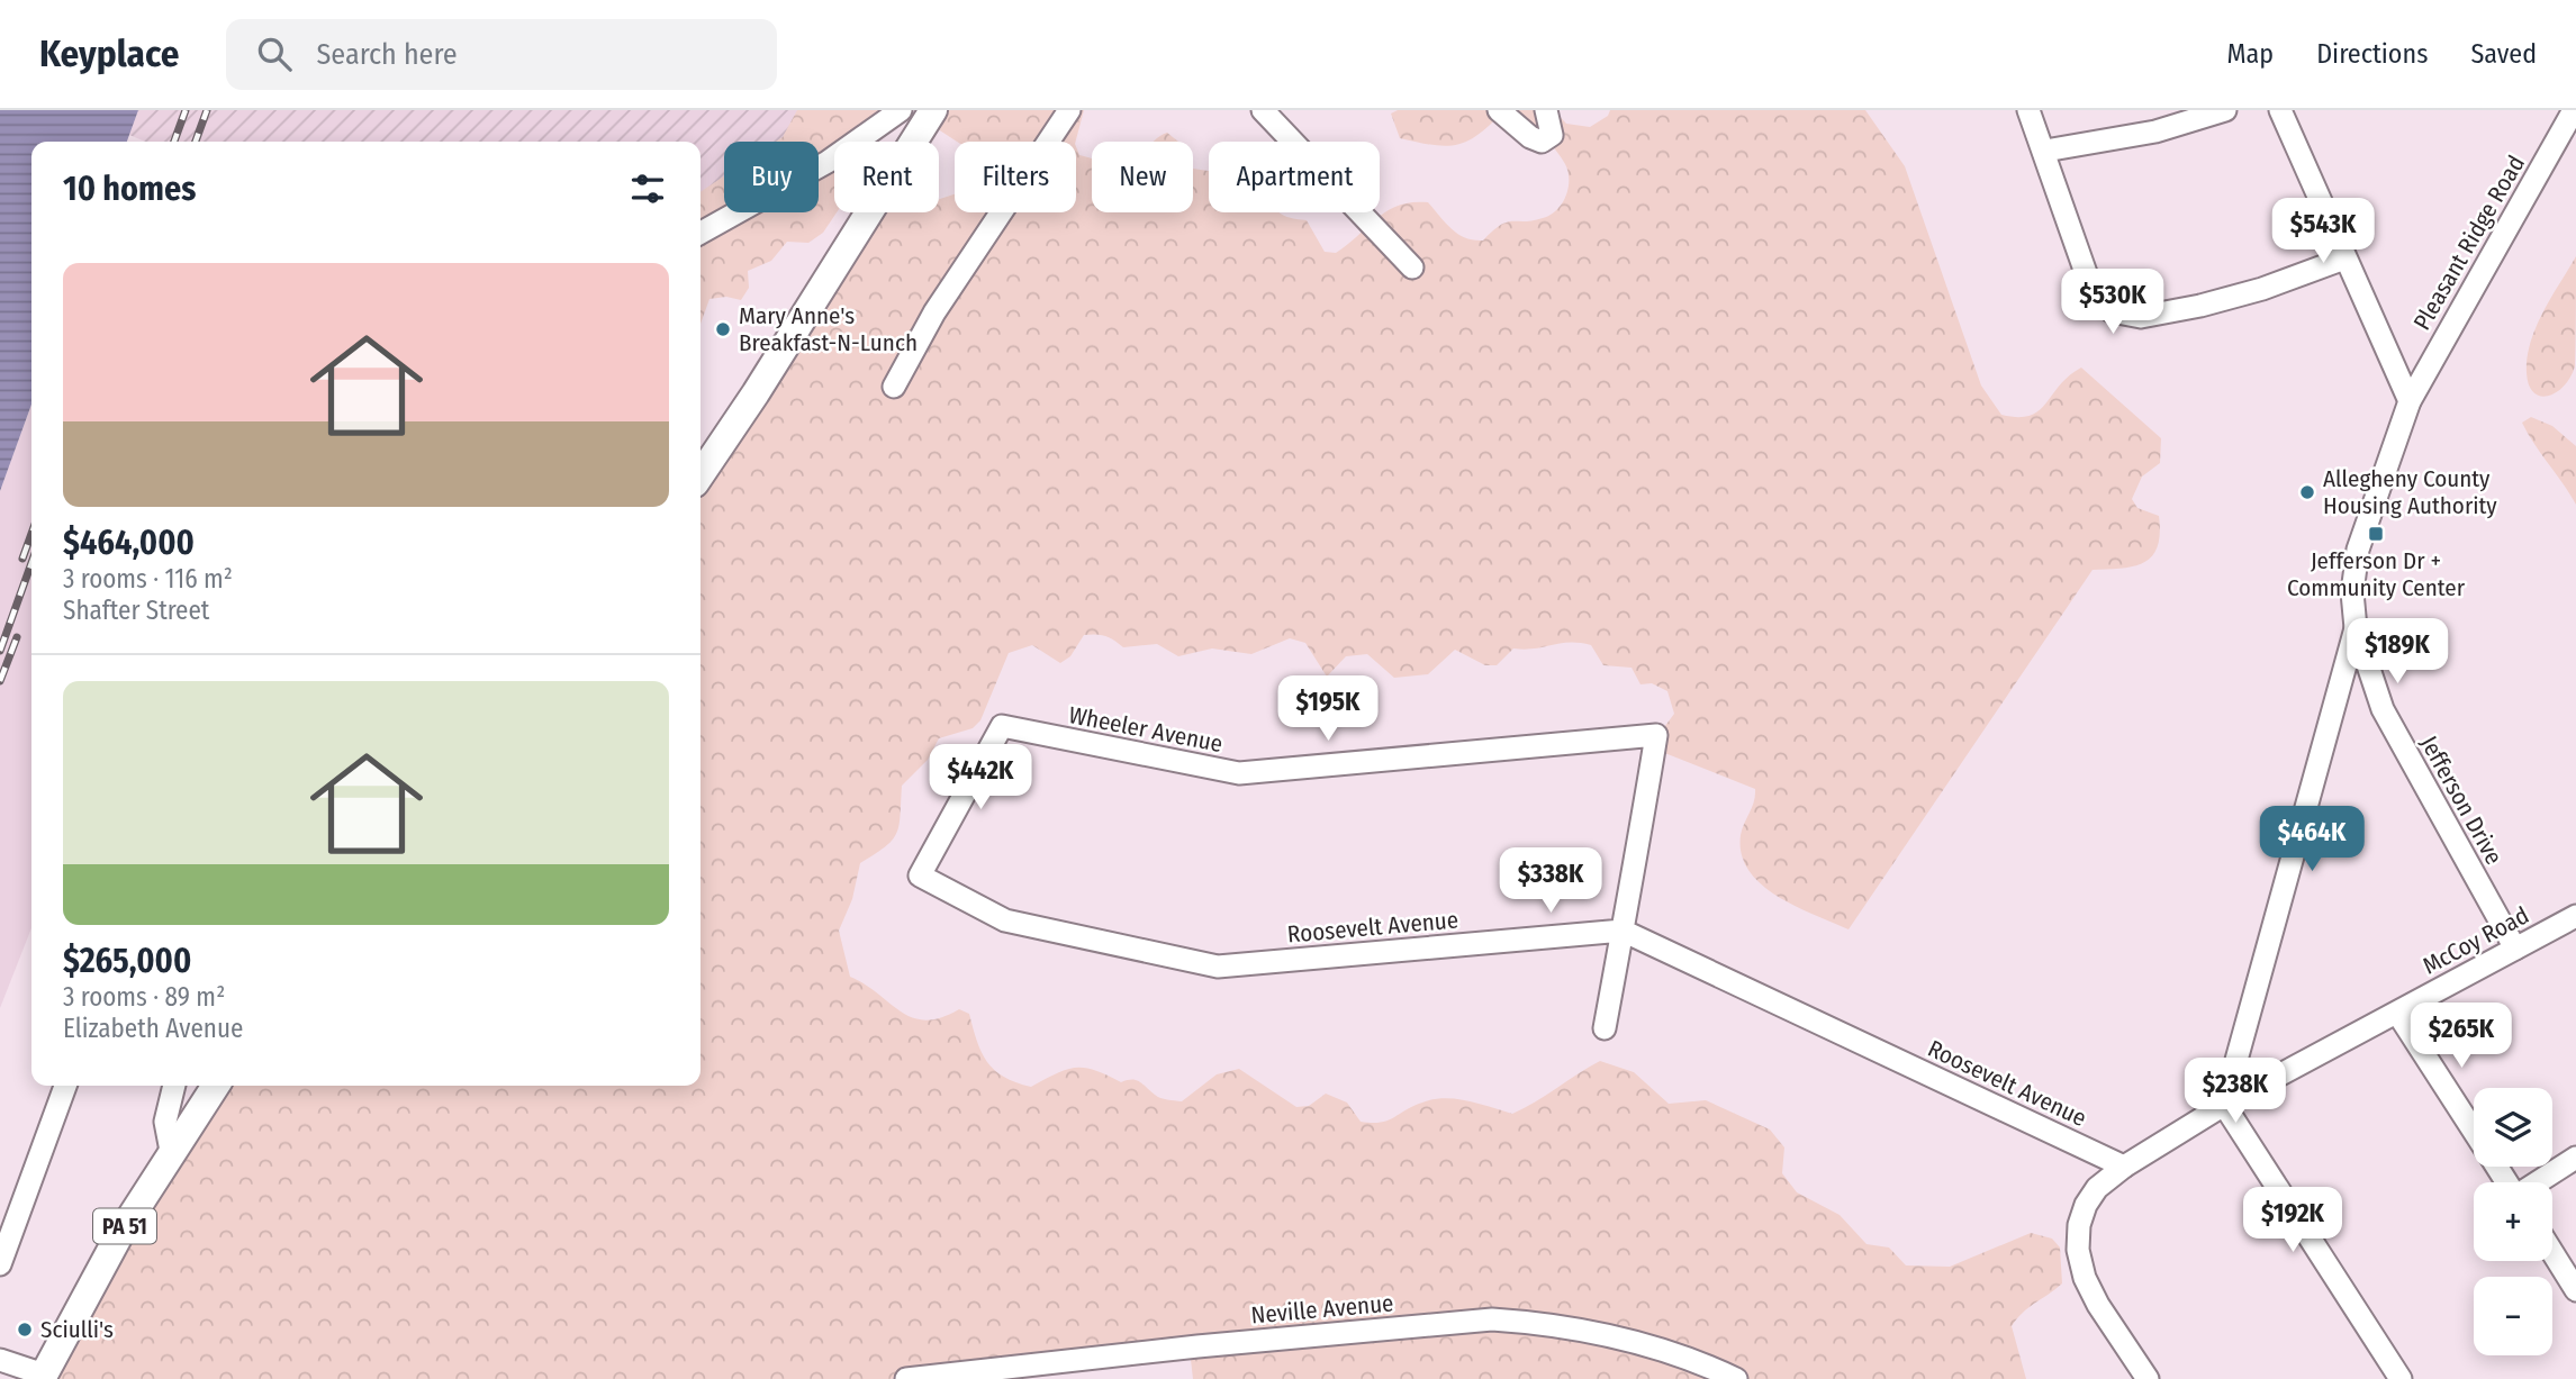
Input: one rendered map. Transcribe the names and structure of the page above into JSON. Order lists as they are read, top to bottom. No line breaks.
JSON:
{"streets":{"main road":["PA 51"],"street":["Pleasant Ridge Road","Wheeler Avenue","Jefferson Drive","Roosevelt Avenue","McCoy Road","Neville Avenue"]},"crossings":[["Pleasant Ridge Road","Jefferson Drive"],["Wheeler Avenue","Roosevelt Avenue"],["Jefferson Drive","McCoy Road"],["Roosevelt Avenue","McCoy Road"]],"places":{"other":["Mary Anne's Breakfast-N-Lunch","Allegheny County Housing Authority","Sciulli's"],"transit":["Jefferson Dr + Community Center"]},"page":{"header":"Keyplace","search":"Search here","nav":["Map","Directions","Saved"],"chip":["Buy","Rent","Filters","New","Apartment"],"heading":"10 homes","price":["$543K","$530K","$189K","$195K","$442K","$464K","$338K","$265K","$238K","$192K"],"list":[{"name":"$464,000","note":"3 rooms · 116 m² · Shafter Street"},{"name":"$265,000","note":"3 rooms · 89 m² · Elizabeth Avenue"}],"map_buttons":["+","−"]}}
